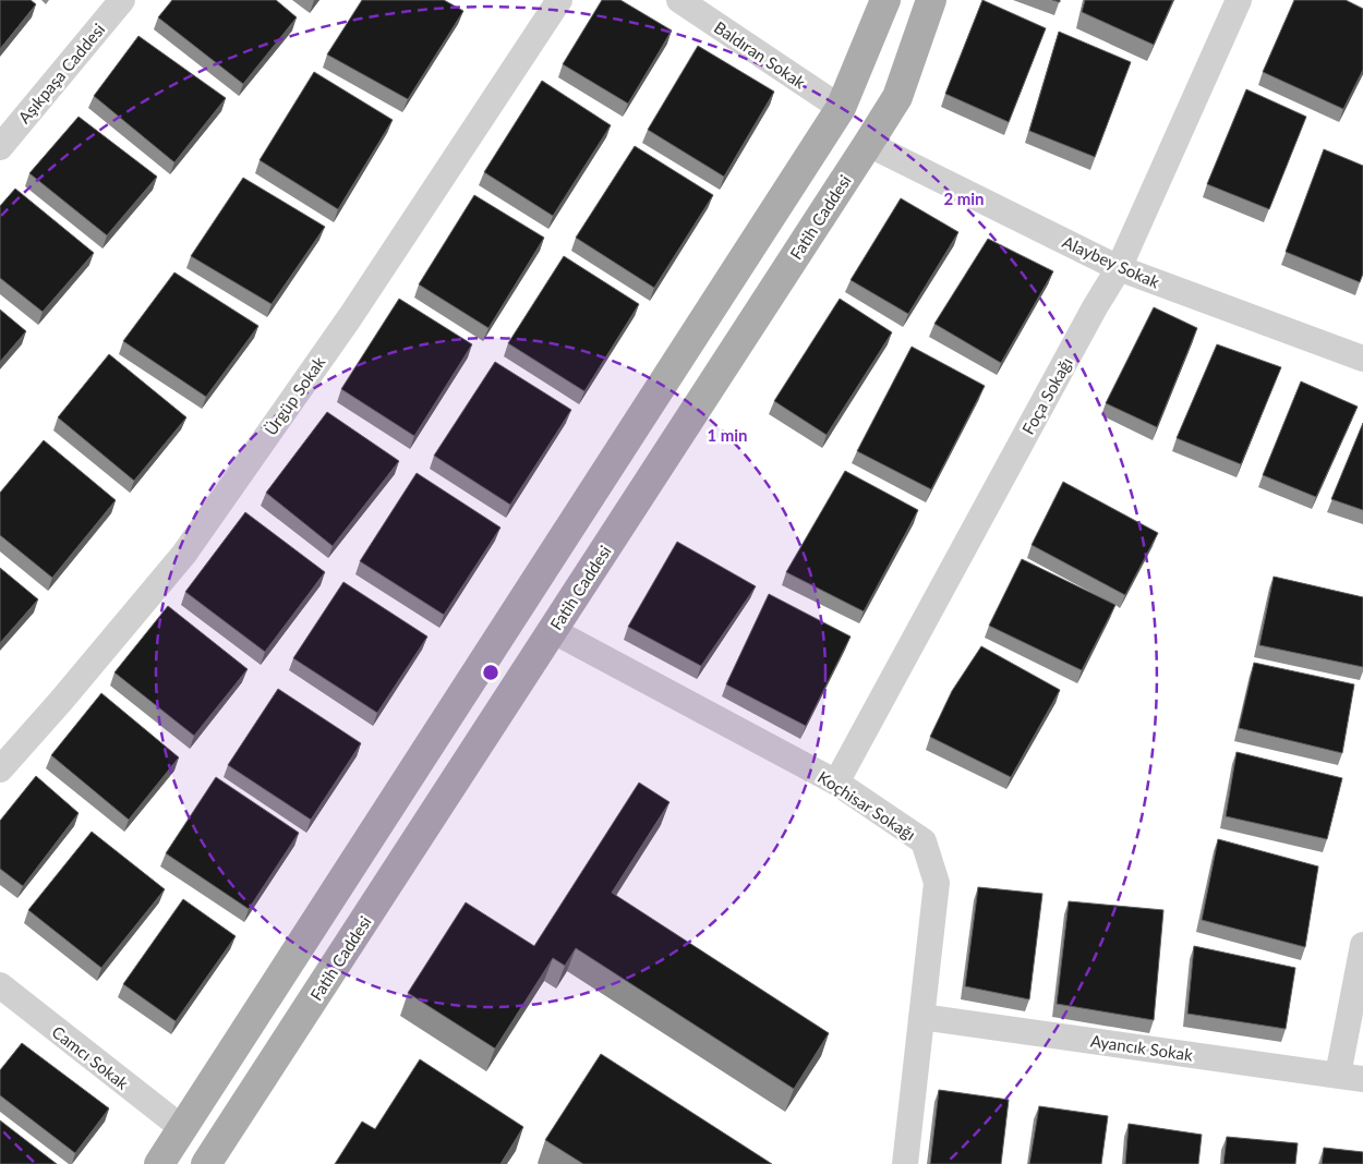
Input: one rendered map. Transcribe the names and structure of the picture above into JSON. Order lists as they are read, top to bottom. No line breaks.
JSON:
{"streets":{"main road":["Fatih Caddesi"],"street":["Baldıran Sokak","Aşıkpaşa Caddesi","Alaybey Sokak","Ürgüp Sokak","Foça Sokağı","Koçhisar Sokağı","Ayancık Sokak","Camcı Sokak"]},"crossings":[["Fatih Caddesi","Alaybey Sokak"],["Fatih Caddesi","Koçhisar Sokağı"],["Alaybey Sokak","Foça Sokağı"],["Foça Sokağı","Koçhisar Sokağı"],["Koçhisar Sokağı","Ayancık Sokak"]],"rings":["2 min","1 min"]}
